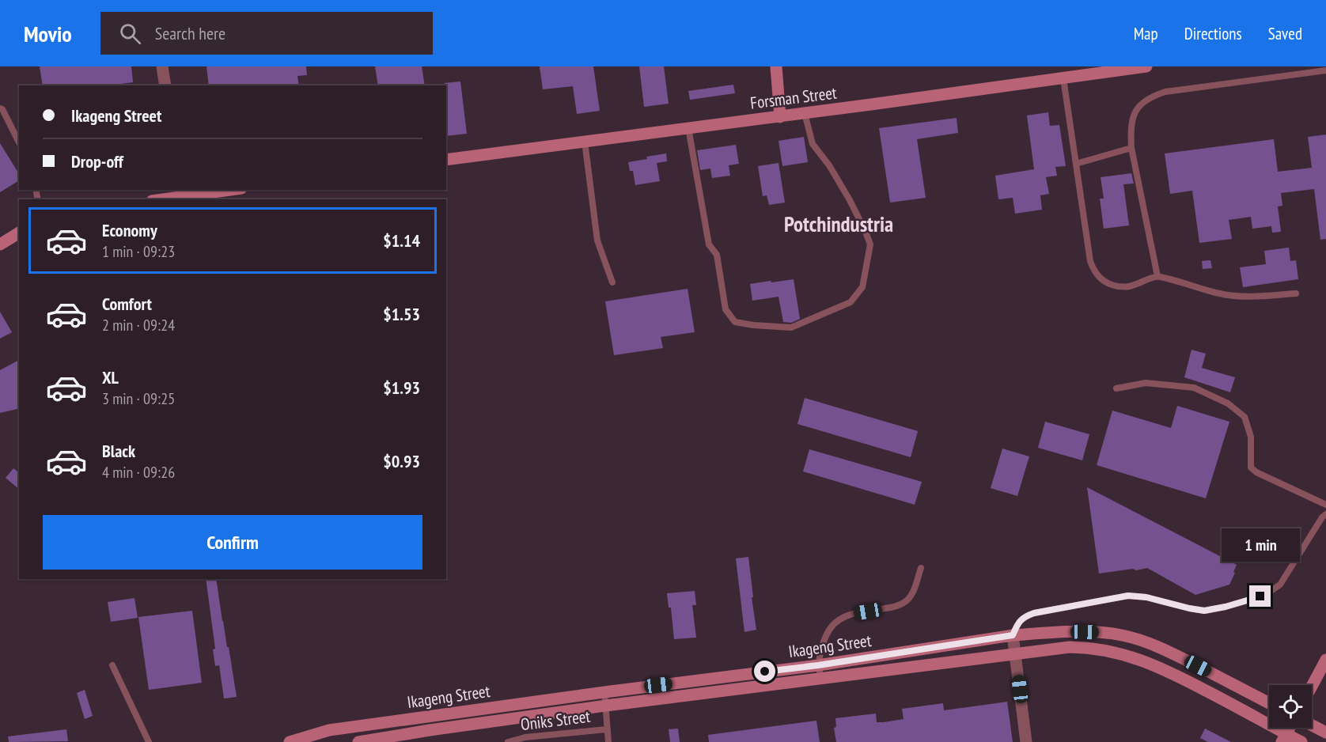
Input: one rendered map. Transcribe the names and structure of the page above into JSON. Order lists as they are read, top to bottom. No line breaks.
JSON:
{"streets":{"street":["Forsman Street","Ikageng Street"],"lane":["Oniks Street"]},"districts":["Potchindustria"],"page":{"header":"Movio","search":"Search here","nav":["Map","Directions","Saved"],"banner":["Ikageng Street","Drop-off"],"list":[{"name":"Economy","note":"1 min · 09:23","value":"$1.14"},{"name":"Comfort","note":"2 min · 09:24","value":"$1.53"},{"name":"XL","note":"3 min · 09:25","value":"$1.93"},{"name":"Black","note":"4 min · 09:26","value":"$0.93"}],"buttons":"Confirm","bubble":"1 min"}}
